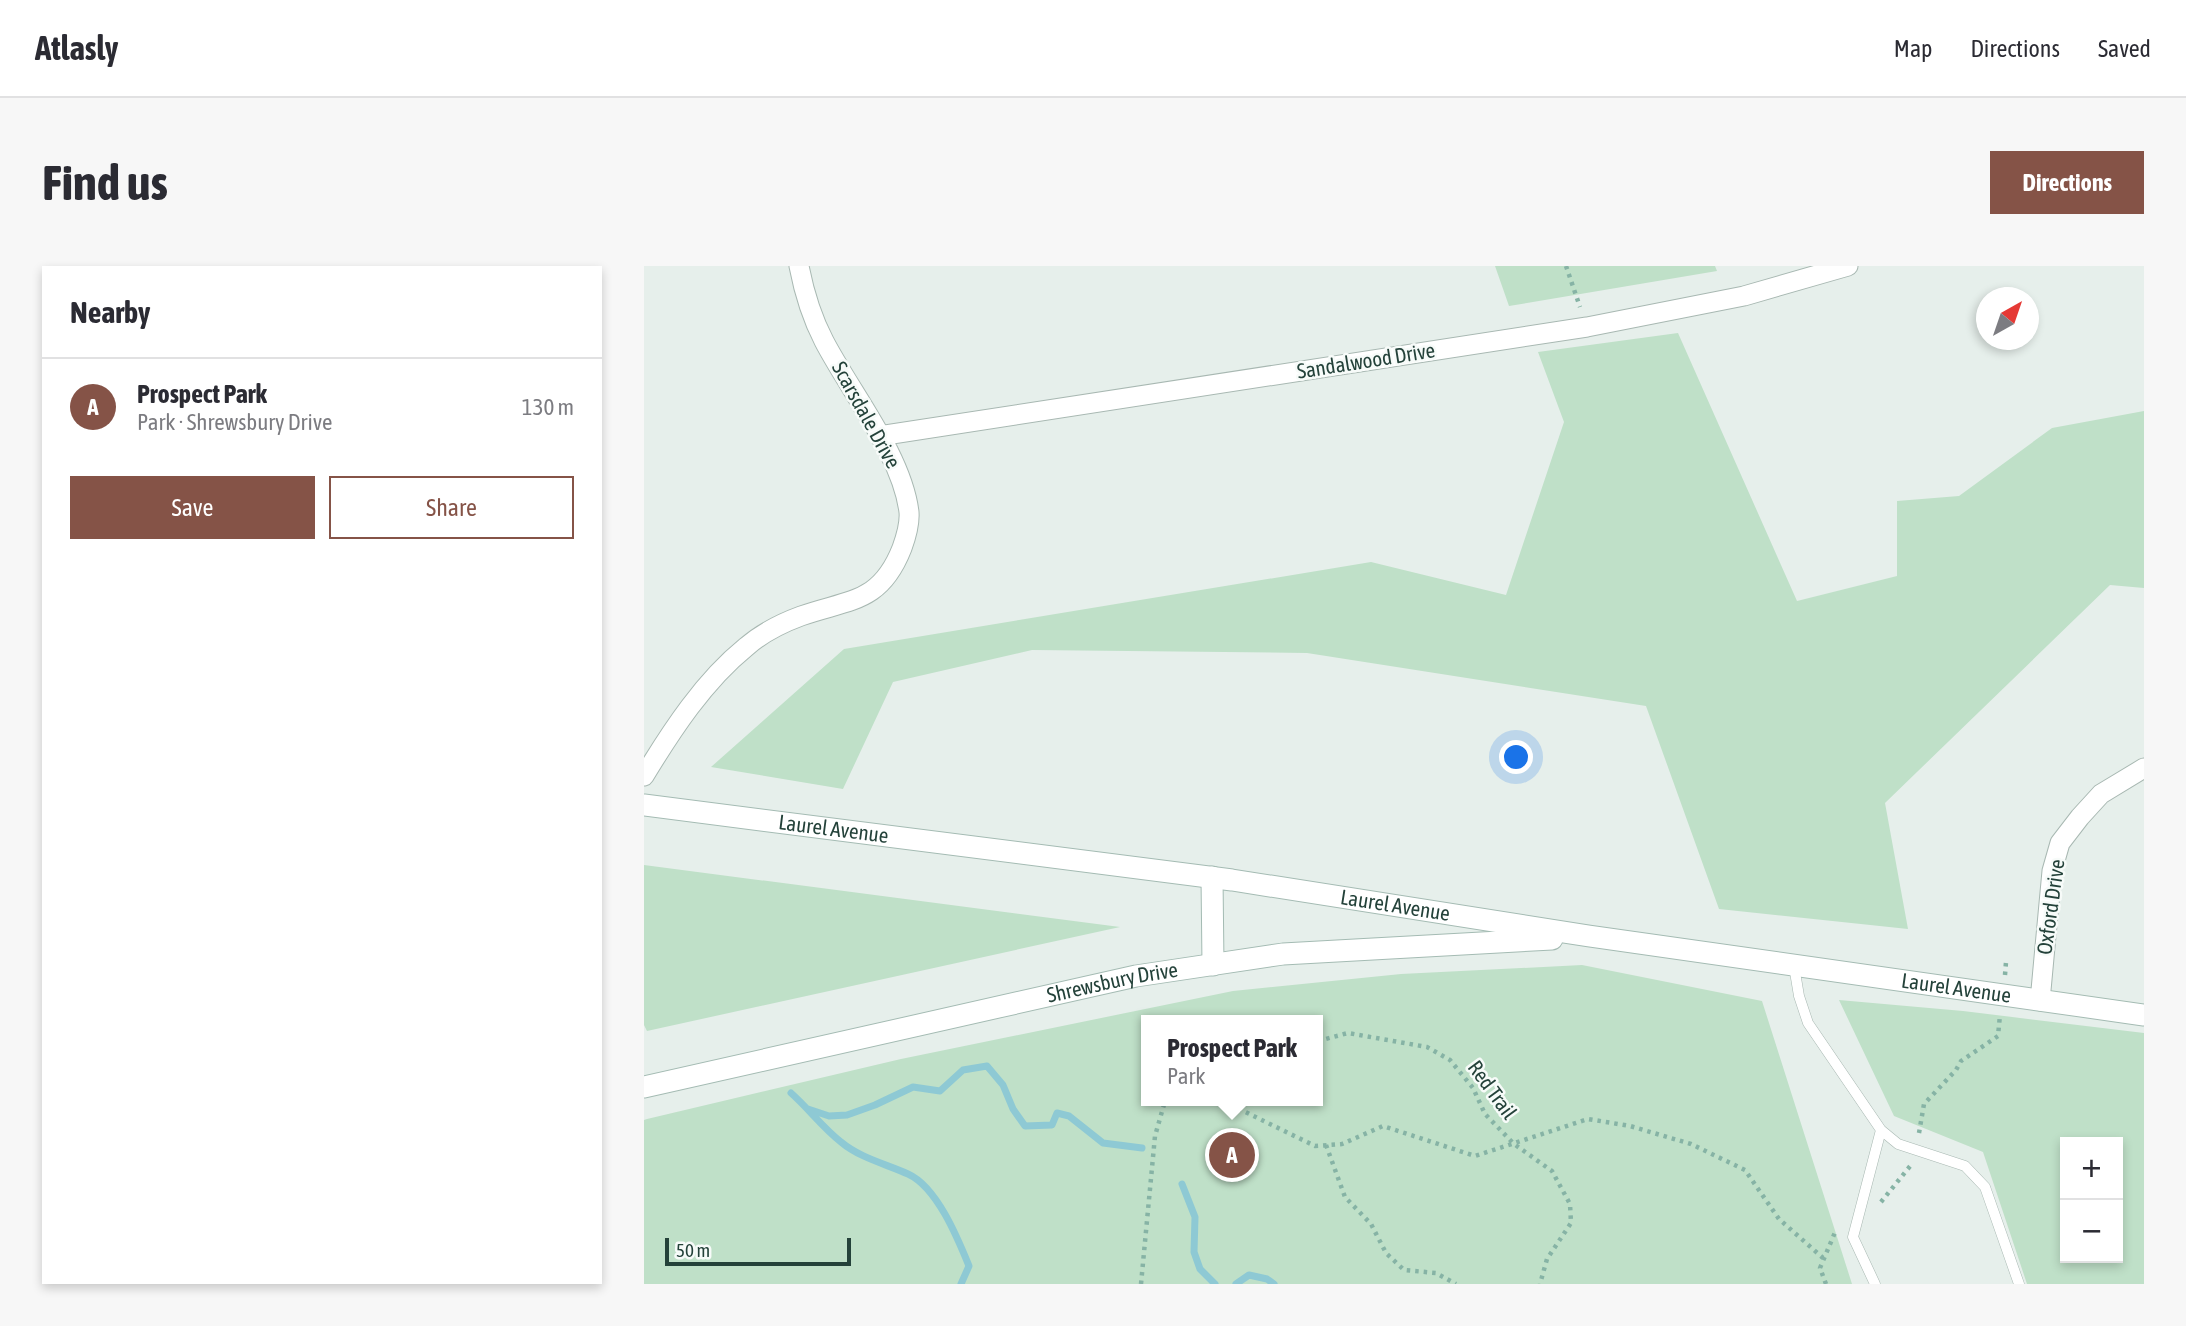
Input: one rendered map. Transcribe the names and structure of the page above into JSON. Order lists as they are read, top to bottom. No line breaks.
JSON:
{"streets":{"main road":["Laurel Avenue","Shrewsbury Drive"],"street":["Sandalwood Drive","Scarsdale Drive","Oxford Drive"],"path":["Red Trail"]},"crossings":[["Sandalwood Drive","Scarsdale Drive"],["Laurel Avenue","Oxford Drive"],["Laurel Avenue","Shrewsbury Drive"]],"scale_bar":"50 m","north":"top right","page":{"header":"Atlasly","nav":["Map","Directions","Saved"],"buttons":["Directions",["Save","Share"]],"title":"Find us","heading":"Nearby","list":[{"mark":"A","name":"Prospect Park","note":"Park · Shrewsbury Drive","value":"130 m"}],"popup":["Prospect Park","Park"],"pins":"A","map_buttons":["+","−"],"scale":"50 m"}}
